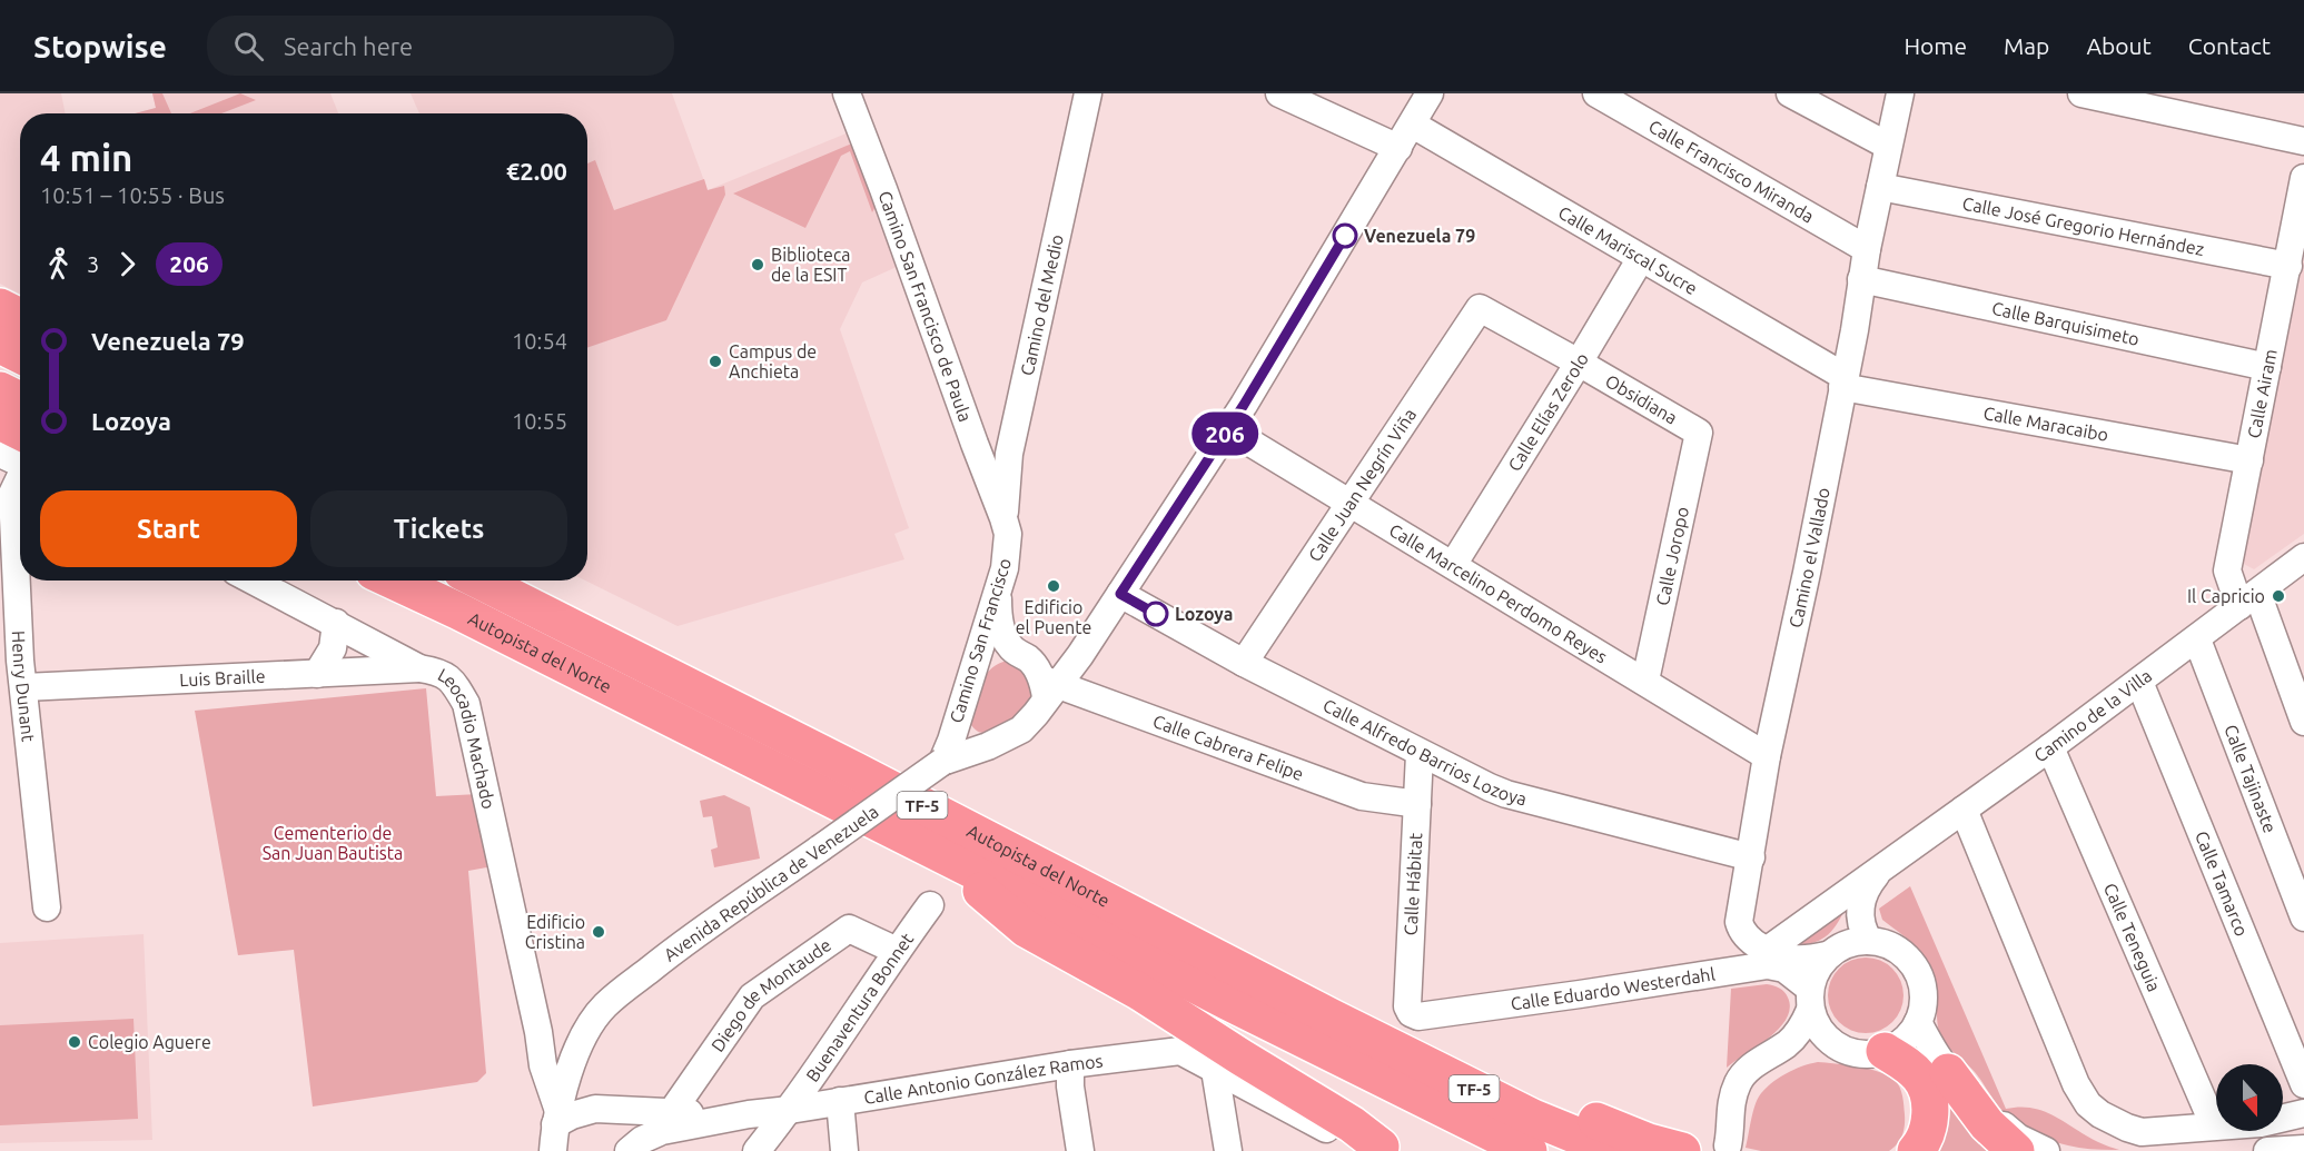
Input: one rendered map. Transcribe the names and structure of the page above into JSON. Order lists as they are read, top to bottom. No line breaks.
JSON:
{"streets":{"highway":["Autopista del Norte","TF-5"],"street":["Calle Francisco Miranda","Calle José Gregorio Hernández","Calle Mariscal Sucre","Camino del Medio","Camino San Francisco de Paula","Calle Barquisimeto","Calle Airam","Obsidiana","Calle Elías Zerolo","Calle Maracaibo","Calle Juan Negrín Viña","Calle Joropo","Camino el Vallado","Calle Marcelino Perdomo Reyes","Camino San Francisco","Luis Braille","Henry Dunant","Camino de la Villa","Leocadio Machado","Calle Cabrera Felipe","Calle Alfredo Barrios Lozoya","Calle Tajinaste","Avenida República de Venezuela","Calle Tamarco","Calle Hábitat","Calle Teneguia","Calle Eduardo Westerdahl","Diego de Montaude","Buenaventura Bonnet","Calle Antonio González Ramos"]},"crossings":[["Calle Francisco Miranda","Camino el Vallado"],["Calle José Gregorio Hernández","Calle Airam"],["Calle José Gregorio Hernández","Camino el Vallado"],["Calle Mariscal Sucre","Calle Elías Zerolo"],["Calle Mariscal Sucre","Calle Maracaibo"],["Calle Mariscal Sucre","Camino el Vallado"],["Calle Mariscal Sucre","Avenida República de Venezuela"],["Camino del Medio","Camino San Francisco de Paula"],["Camino del Medio","Camino San Francisco"],["Camino San Francisco de Paula","Camino San Francisco"],["Calle Barquisimeto","Calle Airam"],["Calle Barquisimeto","Camino el Vallado"],["Calle Airam","Calle Maracaibo"],["Calle Airam","Camino de la Villa"],["Obsidiana","Calle Elías Zerolo"],["Obsidiana","Calle Juan Negrín Viña"],["Obsidiana","Calle Joropo"],["Calle Elías Zerolo","Calle Marcelino Perdomo Reyes"],["Calle Maracaibo","Camino el Vallado"],["Calle Juan Negrín Viña","Calle Marcelino Perdomo Reyes"],["Calle Juan Negrín Viña","Calle Alfredo Barrios Lozoya"],["Calle Joropo","Calle Marcelino Perdomo Reyes"],["Camino el Vallado","Calle Marcelino Perdomo Reyes"],["Camino el Vallado","Camino de la Villa"],["Camino el Vallado","Calle Alfredo Barrios Lozoya"],["Camino el Vallado","Calle Eduardo Westerdahl"],["Calle Marcelino Perdomo Reyes","Avenida República de Venezuela"],["Camino San Francisco","Calle Cabrera Felipe"],["Camino San Francisco","Avenida República de Venezuela"],["Luis Braille","Henry Dunant"],["Luis Braille","Leocadio Machado"],["Camino de la Villa","Calle Tajinaste"],["Camino de la Villa","Calle Tamarco"],["Camino de la Villa","Calle Teneguia"],["Camino de la Villa","Calle Eduardo Westerdahl"],["Leocadio Machado","Avenida República de Venezuela"],["Leocadio Machado","Calle Antonio González Ramos"],["Calle Cabrera Felipe","Avenida República de Venezuela"],["Calle Cabrera Felipe","Calle Hábitat"],["Calle Alfredo Barrios Lozoya","Avenida República de Venezuela"],["Calle Alfredo Barrios Lozoya","Calle Hábitat"],["Calle Hábitat","Calle Eduardo Westerdahl"],["Diego de Montaude","Buenaventura Bonnet"],["Diego de Montaude","Calle Antonio González Ramos"],["Buenaventura Bonnet","Calle Antonio González Ramos"]],"parks":["Cementerio de San Juan Bautista"],"places":["Venezuela 79","Biblioteca de la ESIT","Campus de Anchieta","Edificio el Puente","Il Capricio","Lozoya","Edificio Cristina","Colegio Aguere"],"lines":["bus line 206"],"north":"bottom","page":{"header":"Stopwise","search":"Search here","nav":["Home","Map","About","Contact"],"on_map":"206","heading":["4 min","10:51 – 10:55 · Bus","€2.00"],"legs":["3","206"],"list":[{"name":"Venezuela 79","value":"10:54"},{"name":"Lozoya","value":"10:55"}],"buttons":["Start","Tickets"]}}
